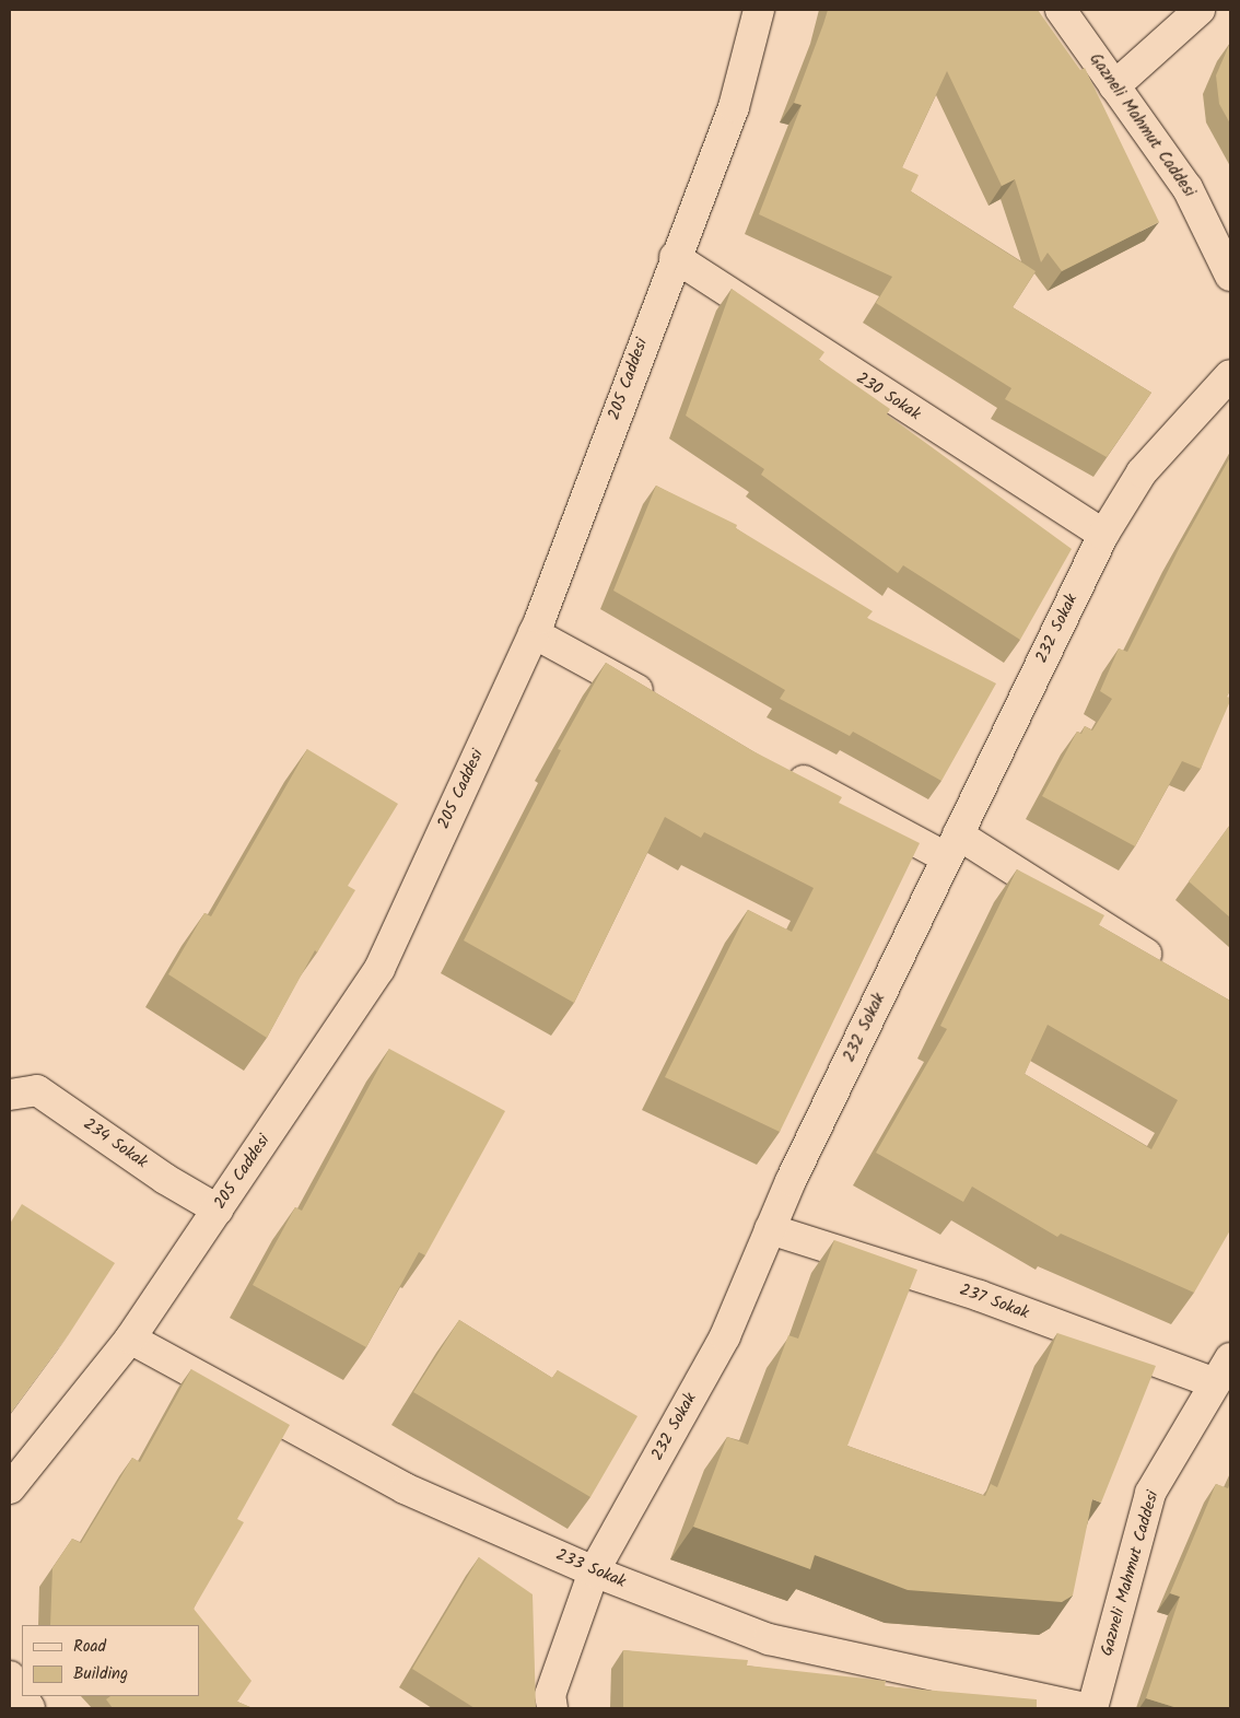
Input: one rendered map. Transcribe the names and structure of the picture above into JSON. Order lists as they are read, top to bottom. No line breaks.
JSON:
{"streets":{"street":["Gazneli Mahmut Caddesi","205 Caddesi","230 Sokak","232 Sokak","234 Sokak","237 Sokak","233 Sokak"]},"crossings":[["Gazneli Mahmut Caddesi","237 Sokak"],["205 Caddesi","230 Sokak"],["205 Caddesi","234 Sokak"],["205 Caddesi","233 Sokak"],["230 Sokak","232 Sokak"],["232 Sokak","237 Sokak"],["232 Sokak","233 Sokak"]],"legend":["Road","Building"]}
